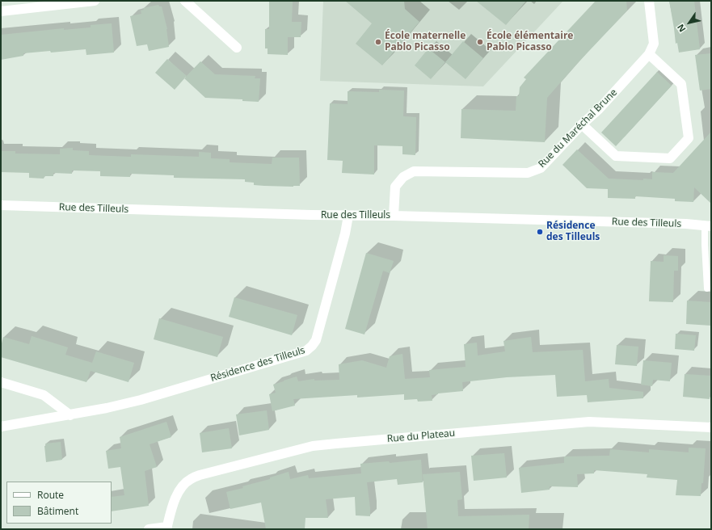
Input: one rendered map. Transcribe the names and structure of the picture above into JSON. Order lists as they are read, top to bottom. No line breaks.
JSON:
{"streets":{"street":["Rue du Maréchal Brune","Rue des Tilleuls","Résidence des Tilleuls","Rue du Plateau"]},"crossings":[["Rue du Maréchal Brune","Rue des Tilleuls"],["Rue des Tilleuls","Résidence des Tilleuls"]],"places":["École maternelle Pablo Picasso","École élémentaire Pablo Picasso","Résidence des Tilleuls"],"legend":["Route","Bâtiment"],"north":"bottom left"}
